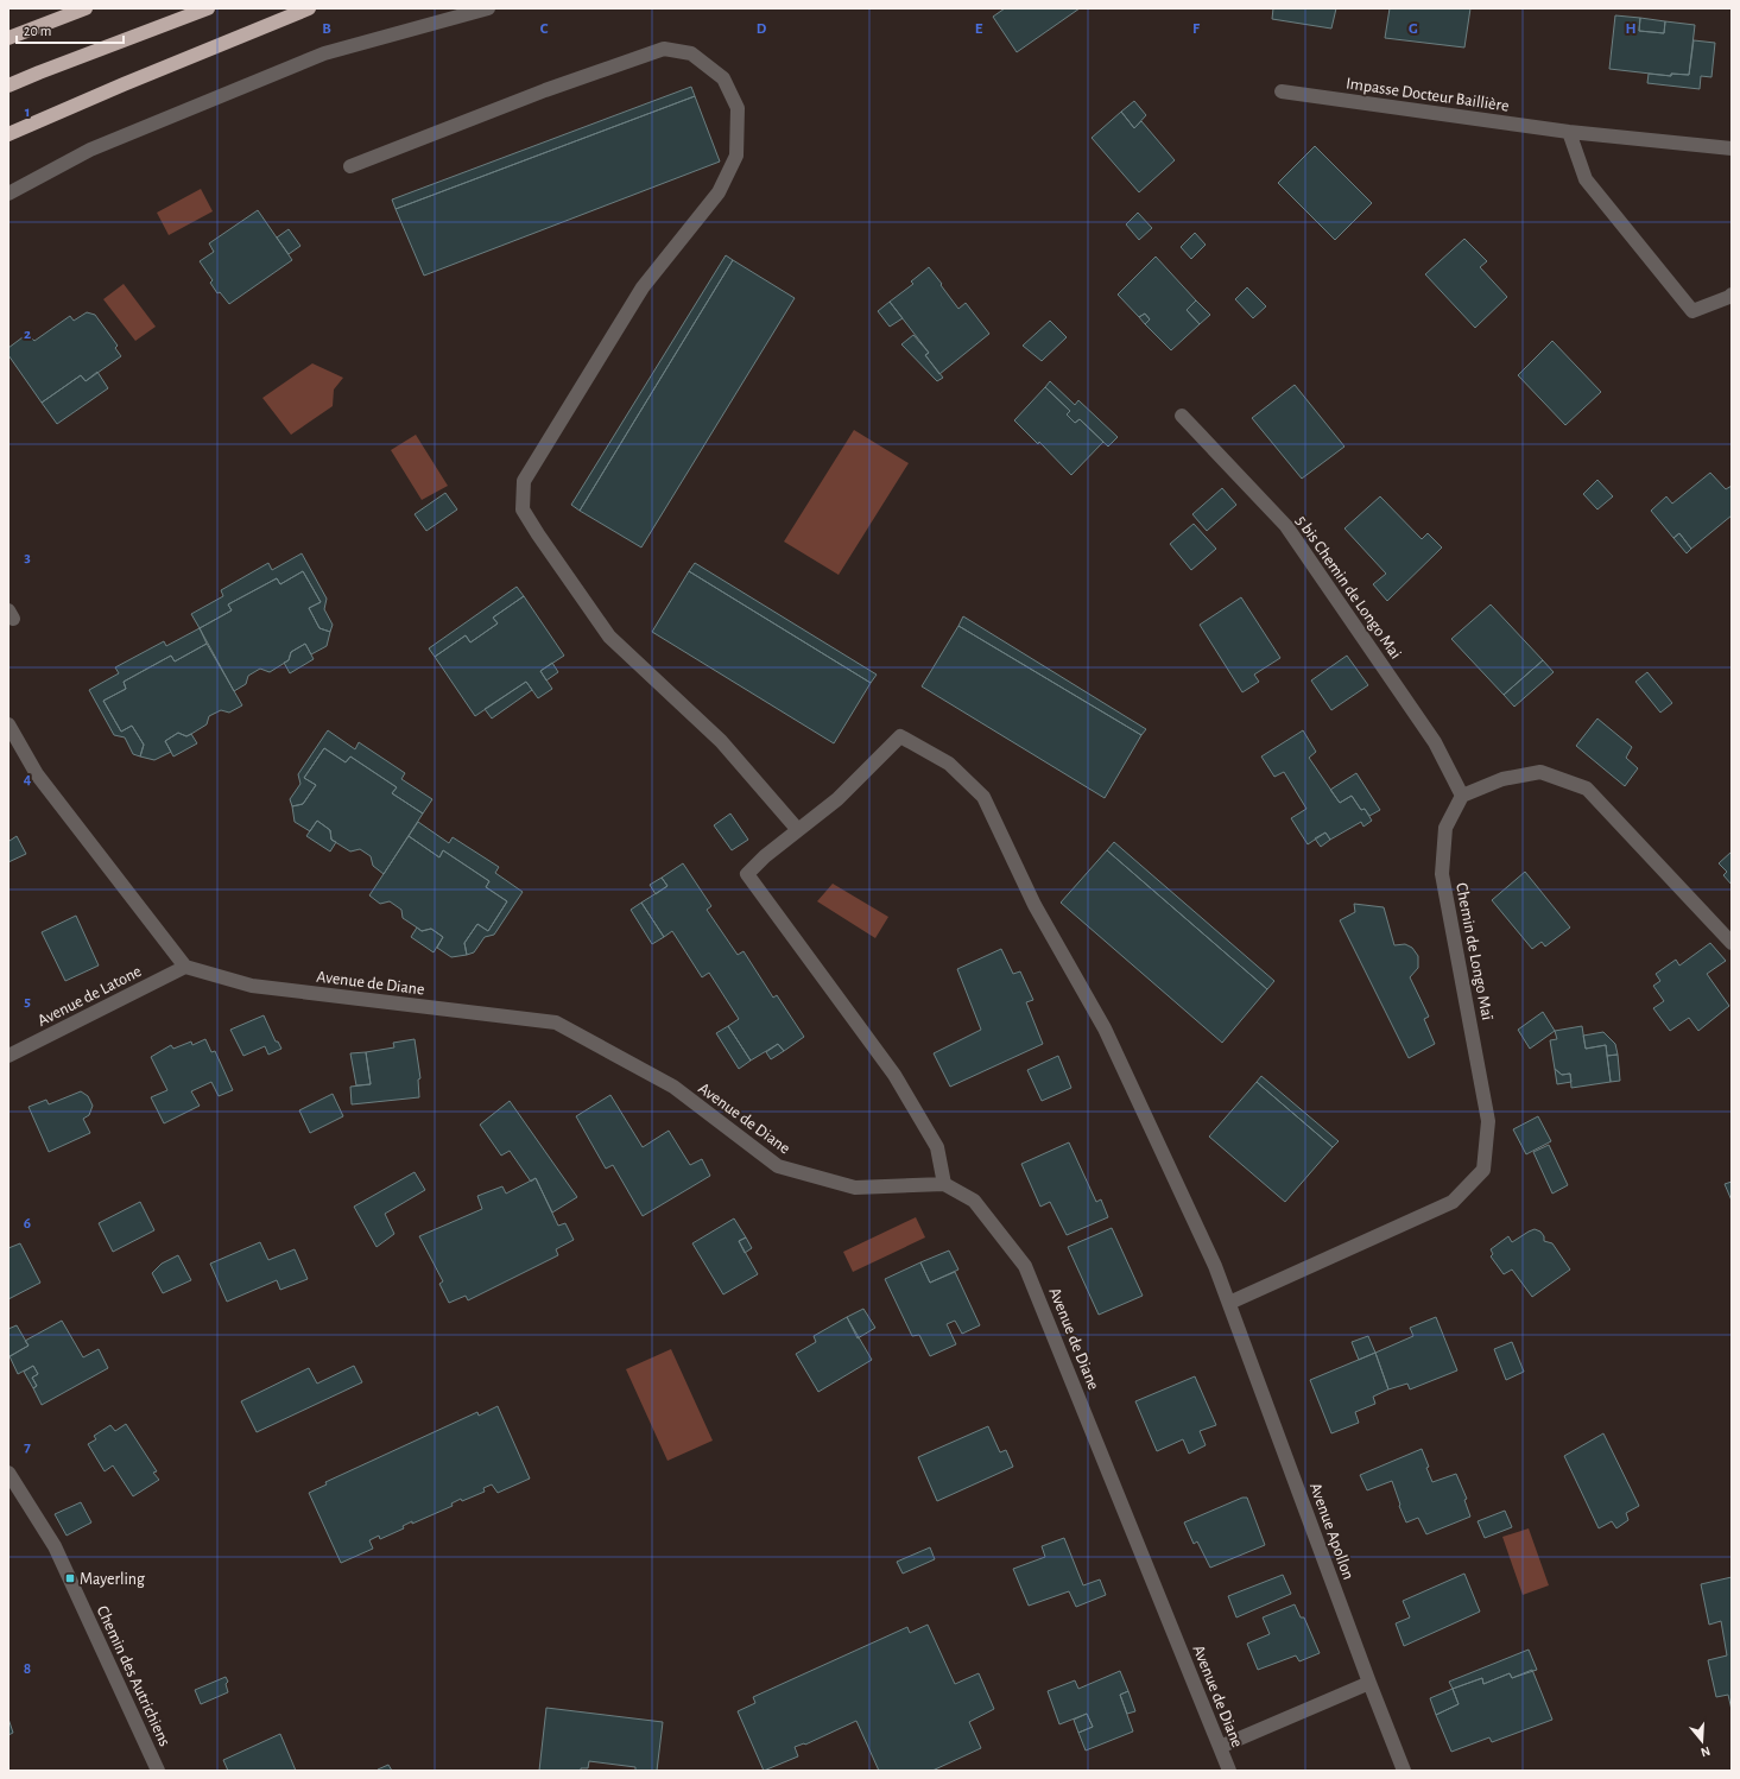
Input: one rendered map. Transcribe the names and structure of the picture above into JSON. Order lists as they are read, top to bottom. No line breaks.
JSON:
{"streets":{"street":["Impasse Docteur Baillière","5 bis Chemin de Longo Mai","Chemin de Longo Maï","Avenue de Diane","Avenue de Latone","Avenue Apollon","Chemin des Autrichiens"]},"crossings":[["5 bis Chemin de Longo Mai","Chemin de Longo Maï"],["Chemin de Longo Maï","Avenue Apollon"],["Avenue de Diane","Avenue de Latone"]],"places":{"transit":["Mayerling"]},"scale_bar":"20 m","north":"bottom","grid":{"columns":["B","C","D","E","F","G","H"],"rows":["1","2","3","4","5","6","7","8"]}}
